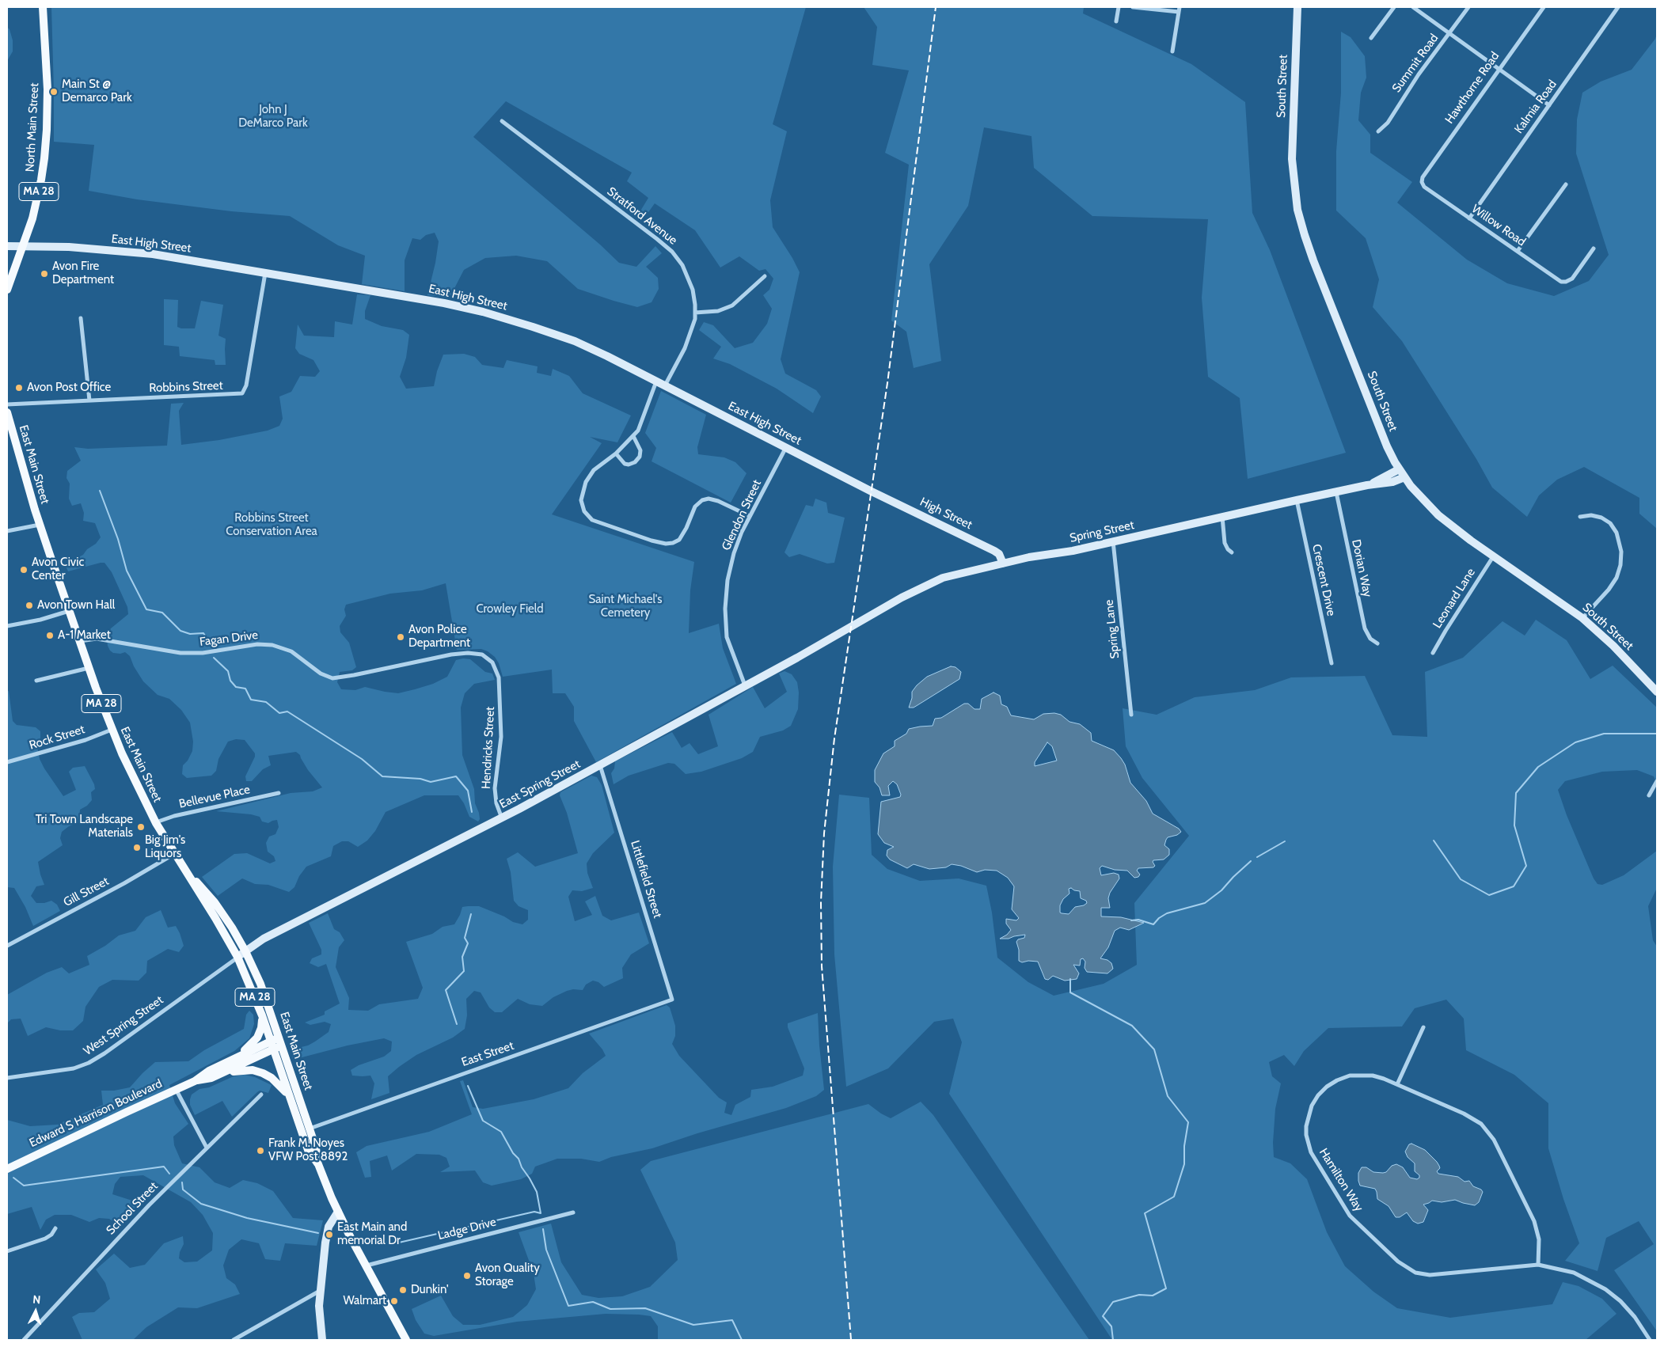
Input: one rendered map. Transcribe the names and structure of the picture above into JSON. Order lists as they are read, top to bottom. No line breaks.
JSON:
{"streets":{"main road":["South Street","North Main Street","MA 28","East High Street","East Main Street","High Street","Spring Street","East Spring Street","Edward S Harrison Boulevard"],"street":["Summit Road","Hawthorne Road","Kalmia Road","Stratford Avenue","Willow Road","Robbins Street","Glendon Street","Dorian Way","Crescent Drive","Leonard Lane","Spring Lane","Fagan Drive","Rock Street","Hendricks Street","Bellevue Place","Littlefield Street","Gill Street","West Spring Street","East Street","Hamilton Way","School Street","Ladge Drive"]},"crossings":[["South Street","Spring Street"],["South Street","Leonard Lane"],["Hawthorne Road","Willow Road"],["Kalmia Road","Willow Road"],["North Main Street","MA 28"],["North Main Street","East High Street"],["MA 28","East High Street"],["MA 28","East Main Street"],["MA 28","Ladge Drive"],["Stratford Avenue","East High Street"],["East High Street","Robbins Street"],["East High Street","High Street"],["East High Street","Glendon Street"],["East Main Street","Fagan Drive"],["East Main Street","Rock Street"],["East Main Street","East Spring Street"],["East Main Street","Bellevue Place"],["East Main Street","Gill Street"],["East Main Street","West Spring Street"],["East Main Street","East Street"],["East Main Street","Edward S Harrison Boulevard"],["High Street","Spring Street"],["Glendon Street","East Spring Street"],["Spring Street","Dorian Way"],["Spring Street","Crescent Drive"],["Spring Street","Spring Lane"],["Spring Street","East Spring Street"],["Fagan Drive","Hendricks Street"],["Hendricks Street","East Spring Street"],["East Spring Street","Littlefield Street"],["East Spring Street","West Spring Street"],["Littlefield Street","East Street"]],"parks":["John J DeMarco Park","Robbins Street Conservation Area","Saint Michael's Cemetery","Crowley Field"],"places":["Main St @ Demarco Park","Avon Fire Department","Avon Post Office","Avon Civic Center","Avon Town Hall","A-1 Market","Avon Police Department","Tri Town Landscape Materials","Big Jim's Liquors","Frank M. Noyes VFW Post 8892","East Main and memorial Dr","Avon Quality Storage","Dunkin'","Walmart"],"north":"top"}
